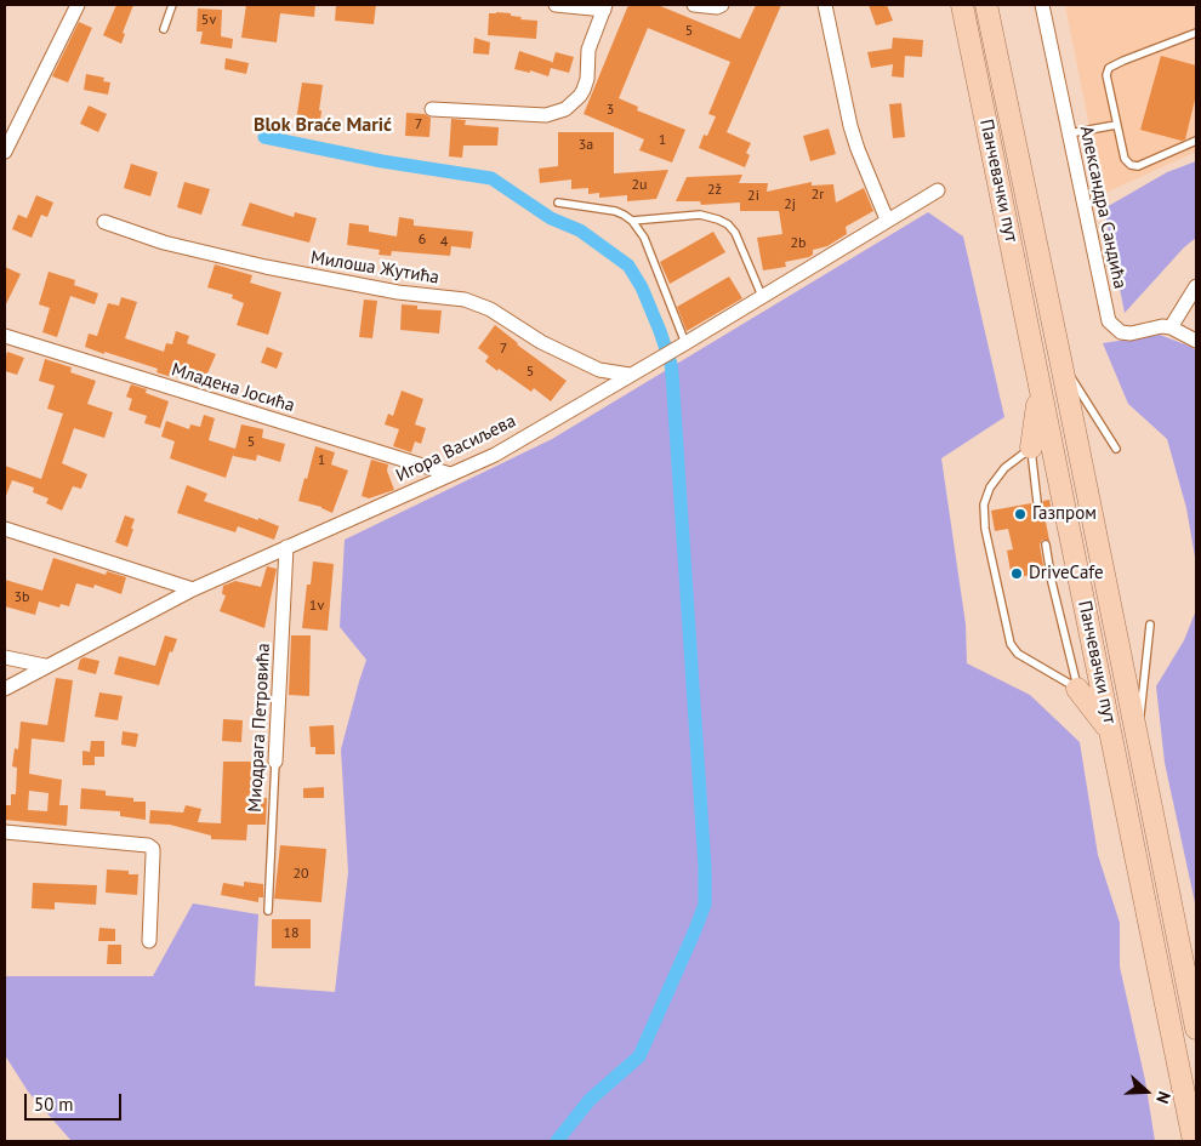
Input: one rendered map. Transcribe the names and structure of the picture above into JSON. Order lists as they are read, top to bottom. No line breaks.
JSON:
{"streets":{"main road":["Панчевачки пут"],"street":["Александра Сандића","Милоша Жутића","Младена Јосића","Игора Васиљева","Миодрага Петровића"]},"crossings":[["Милоша Жутића","Игора Васиљева"],["Младена Јосића","Игора Васиљева"],["Игора Васиљева","Миодрага Петровића"]],"districts":["Blok Braće Marić"],"places":["Газпром","DriveCafe"],"house_numbers":["5v","5","3","7","1","3a","2u","2ž","2r","2i","2j","6","4","2b","7","5","5","1","3b","1v","20","18"],"scale_bar":"50 m","north":"right"}
